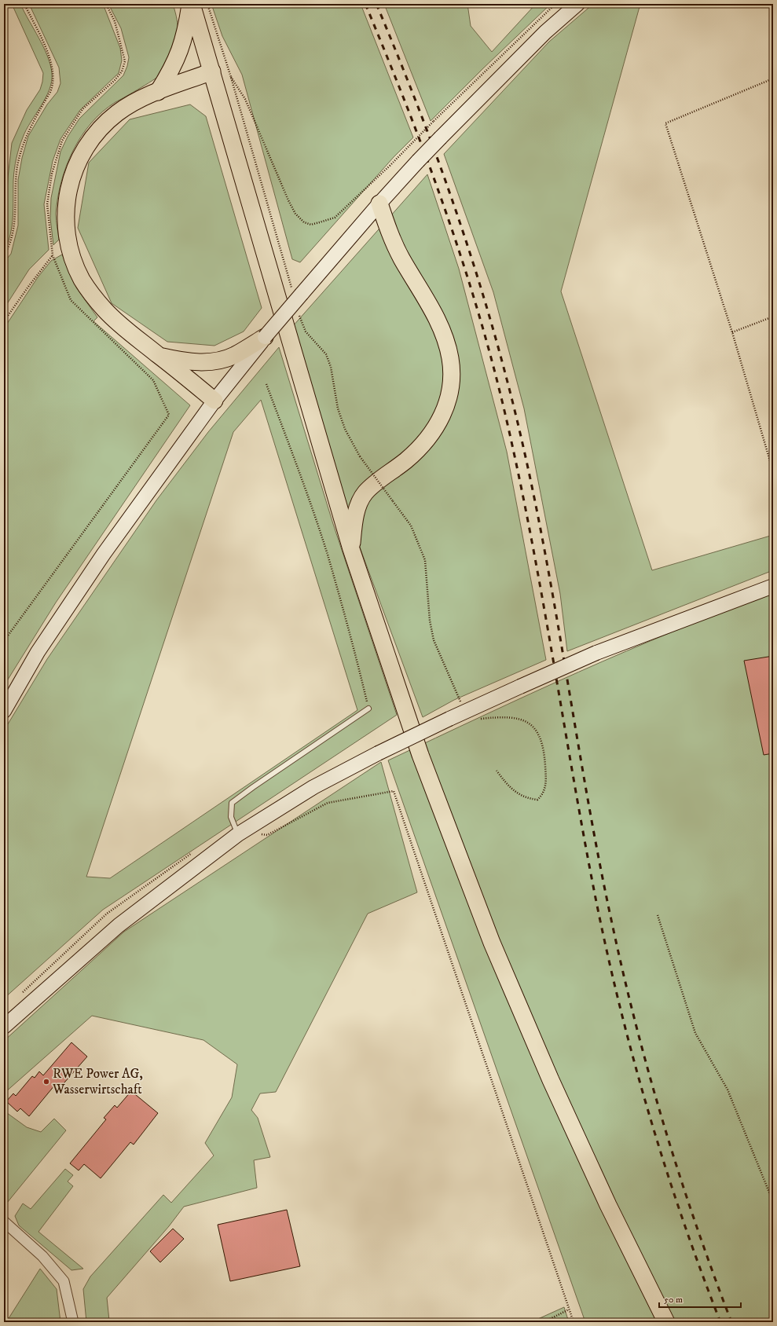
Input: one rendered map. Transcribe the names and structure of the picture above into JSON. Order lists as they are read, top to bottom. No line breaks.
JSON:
{"places":["RWE Power AG, Wasserwirtschaft"],"scale_bar":"50 m"}
